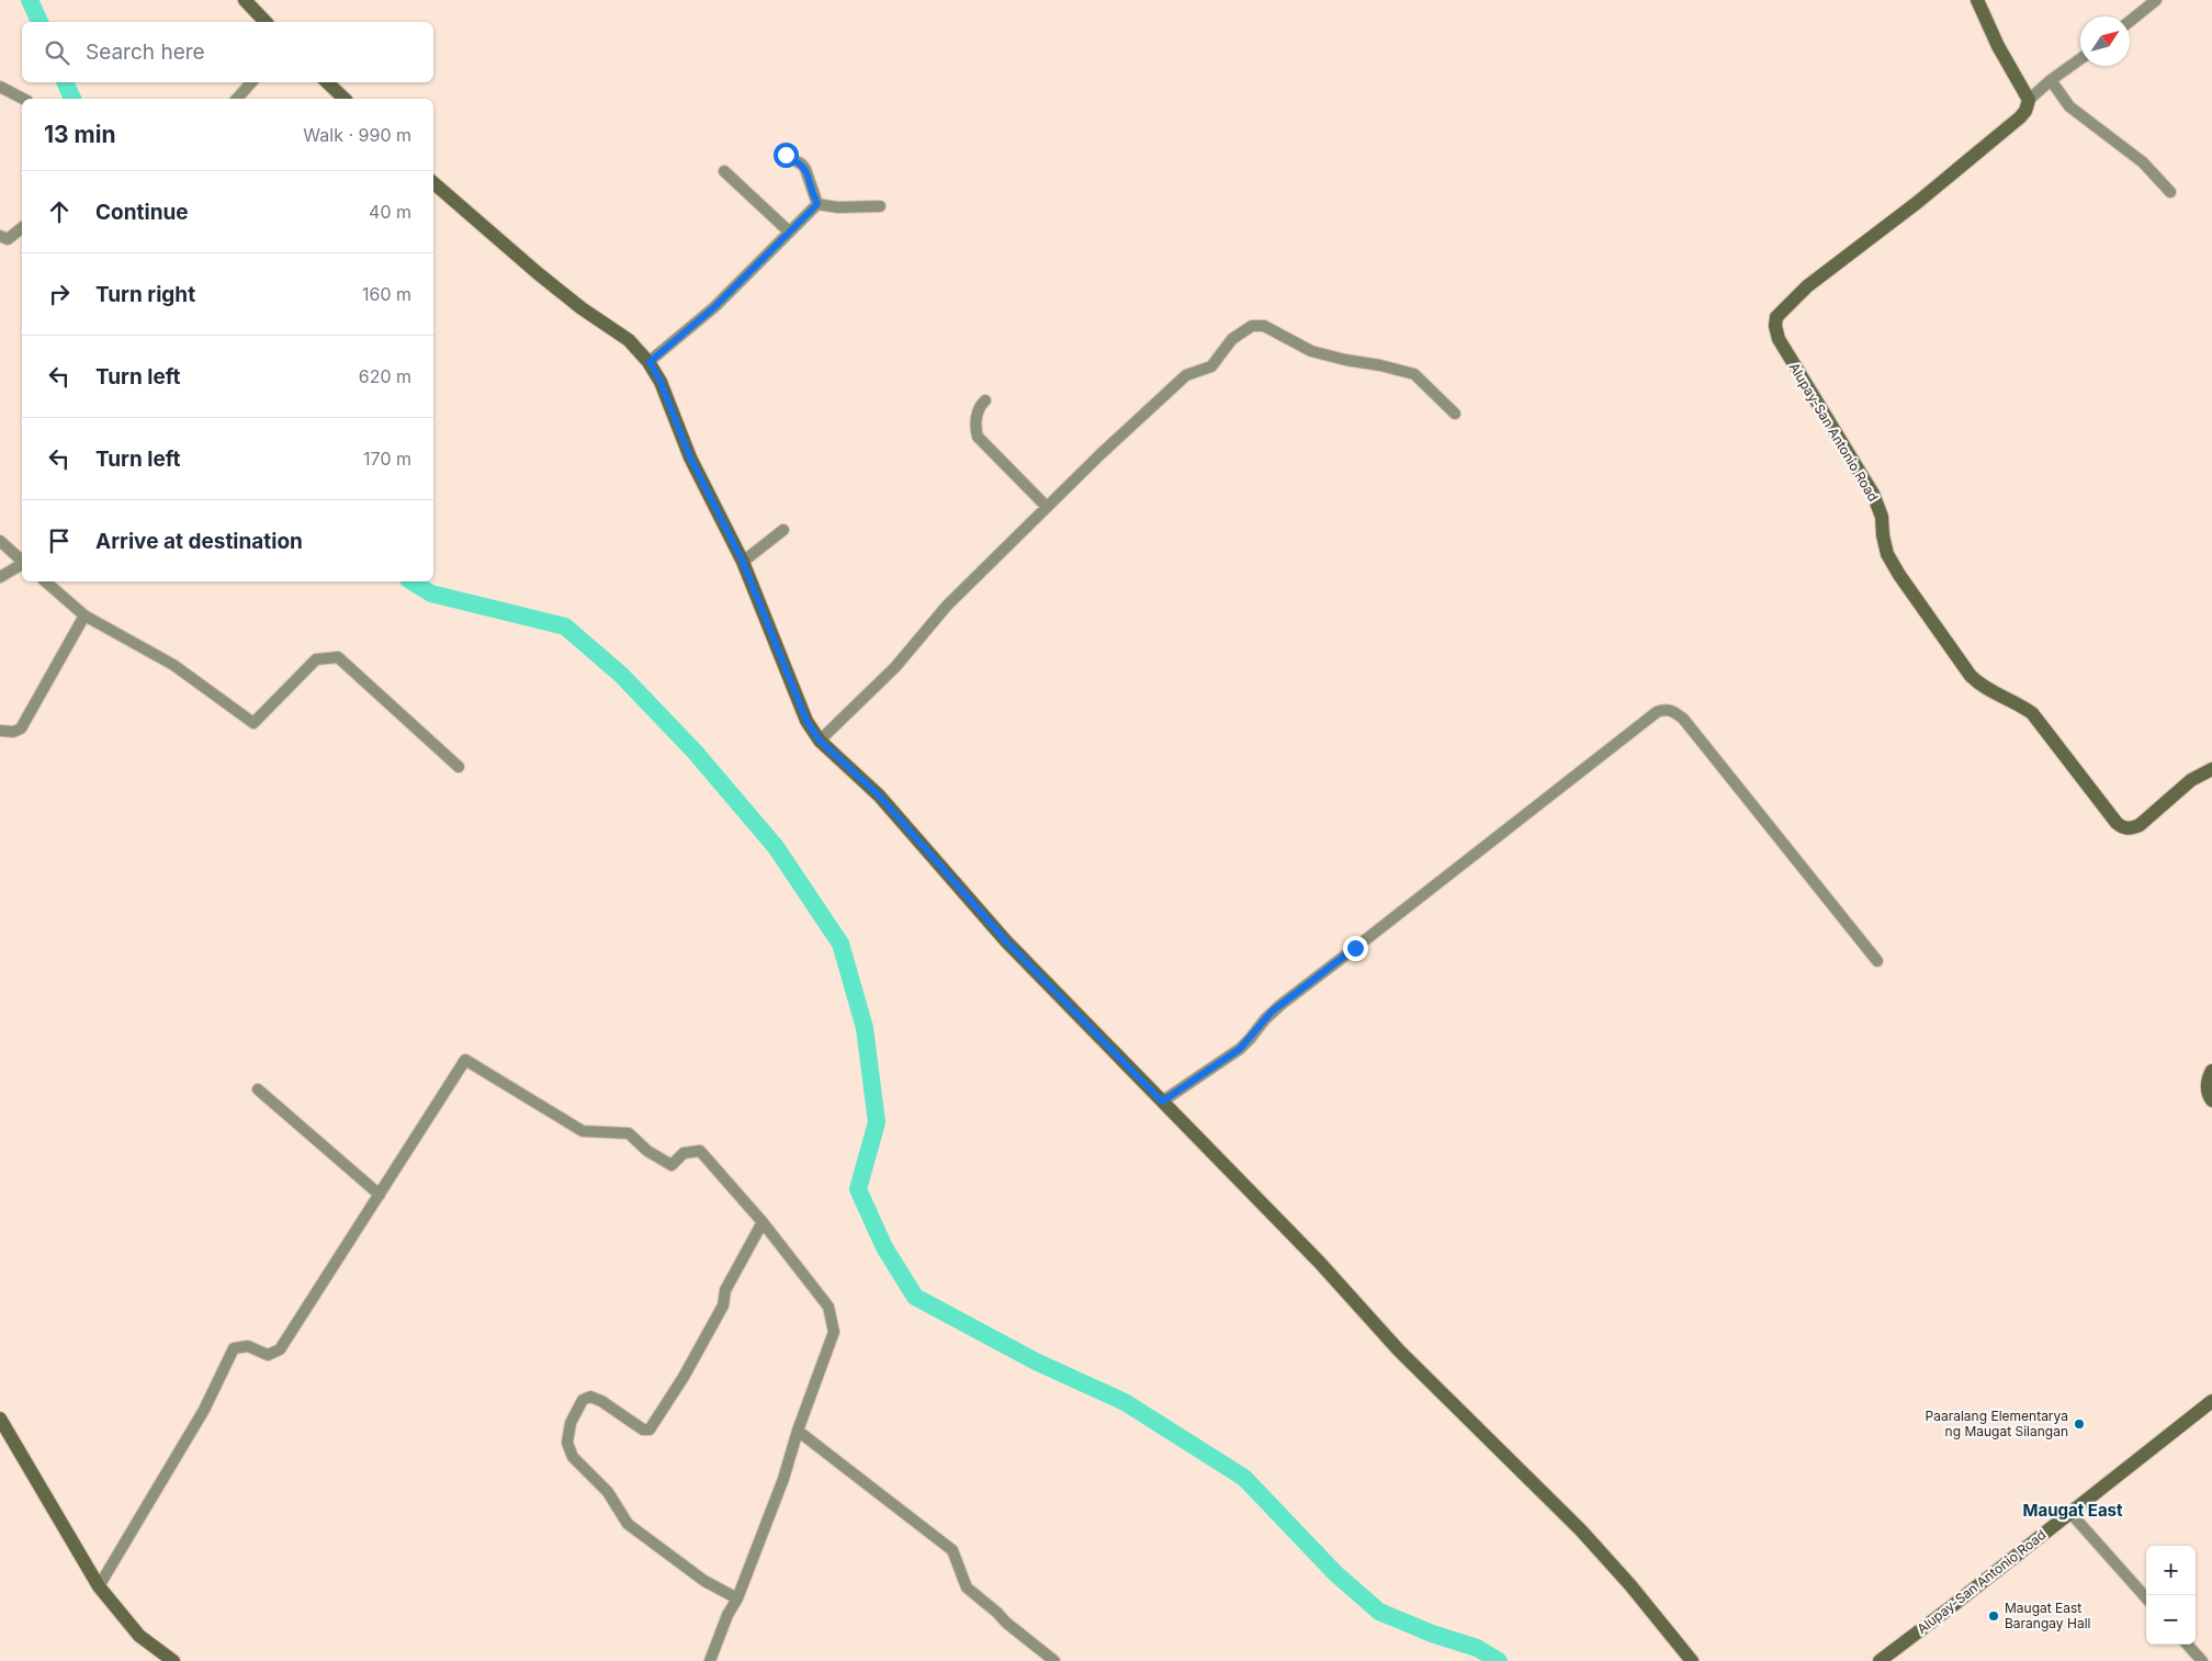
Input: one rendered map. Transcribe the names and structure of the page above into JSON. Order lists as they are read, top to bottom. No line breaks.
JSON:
{"streets":{"main road":["Alupay-San Antonio Road"]},"districts":["Maugat East"],"places":["Paaralang Elementarya ng Maugat Silangan","Maugat East Barangay Hall"],"north":"top right","page":{"search":"Search here","heading":["13 min","Walk · 990 m"],"list":[["Continue","40 m"],["Turn right","160 m"],["Turn left","620 m"],["Turn left","170 m"],"Arrive at destination"],"map_buttons":["+","−"]}}
